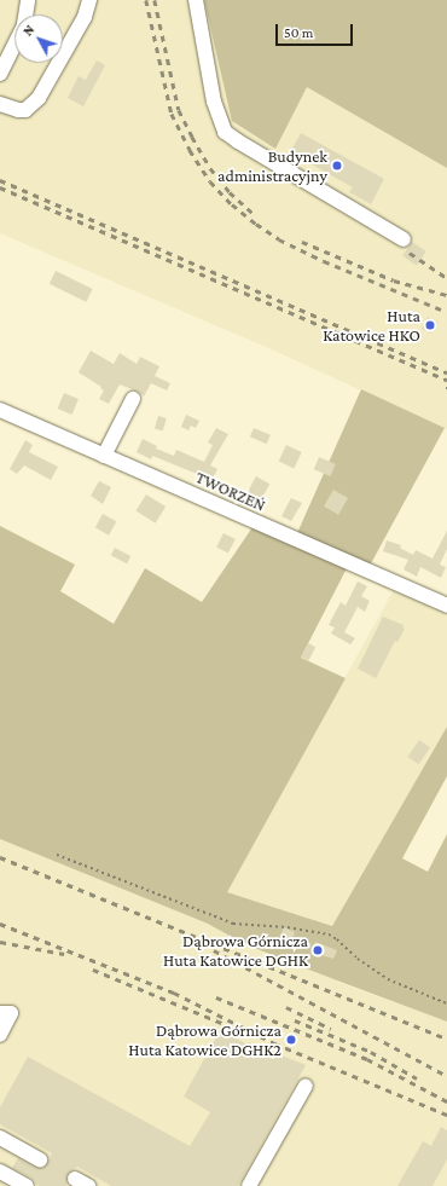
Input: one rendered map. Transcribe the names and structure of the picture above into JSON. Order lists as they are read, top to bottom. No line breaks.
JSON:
{"streets":{"street":["TWORZEŃ"]},"places":["Budynek administracyjny","Huta Katowice HKO","Dąbrowa Górnicza Huta Katowice DGHK","Dąbrowa Górnicza Huta Katowice DGHK2"],"scale_bar":"50 m","north":"top left"}
